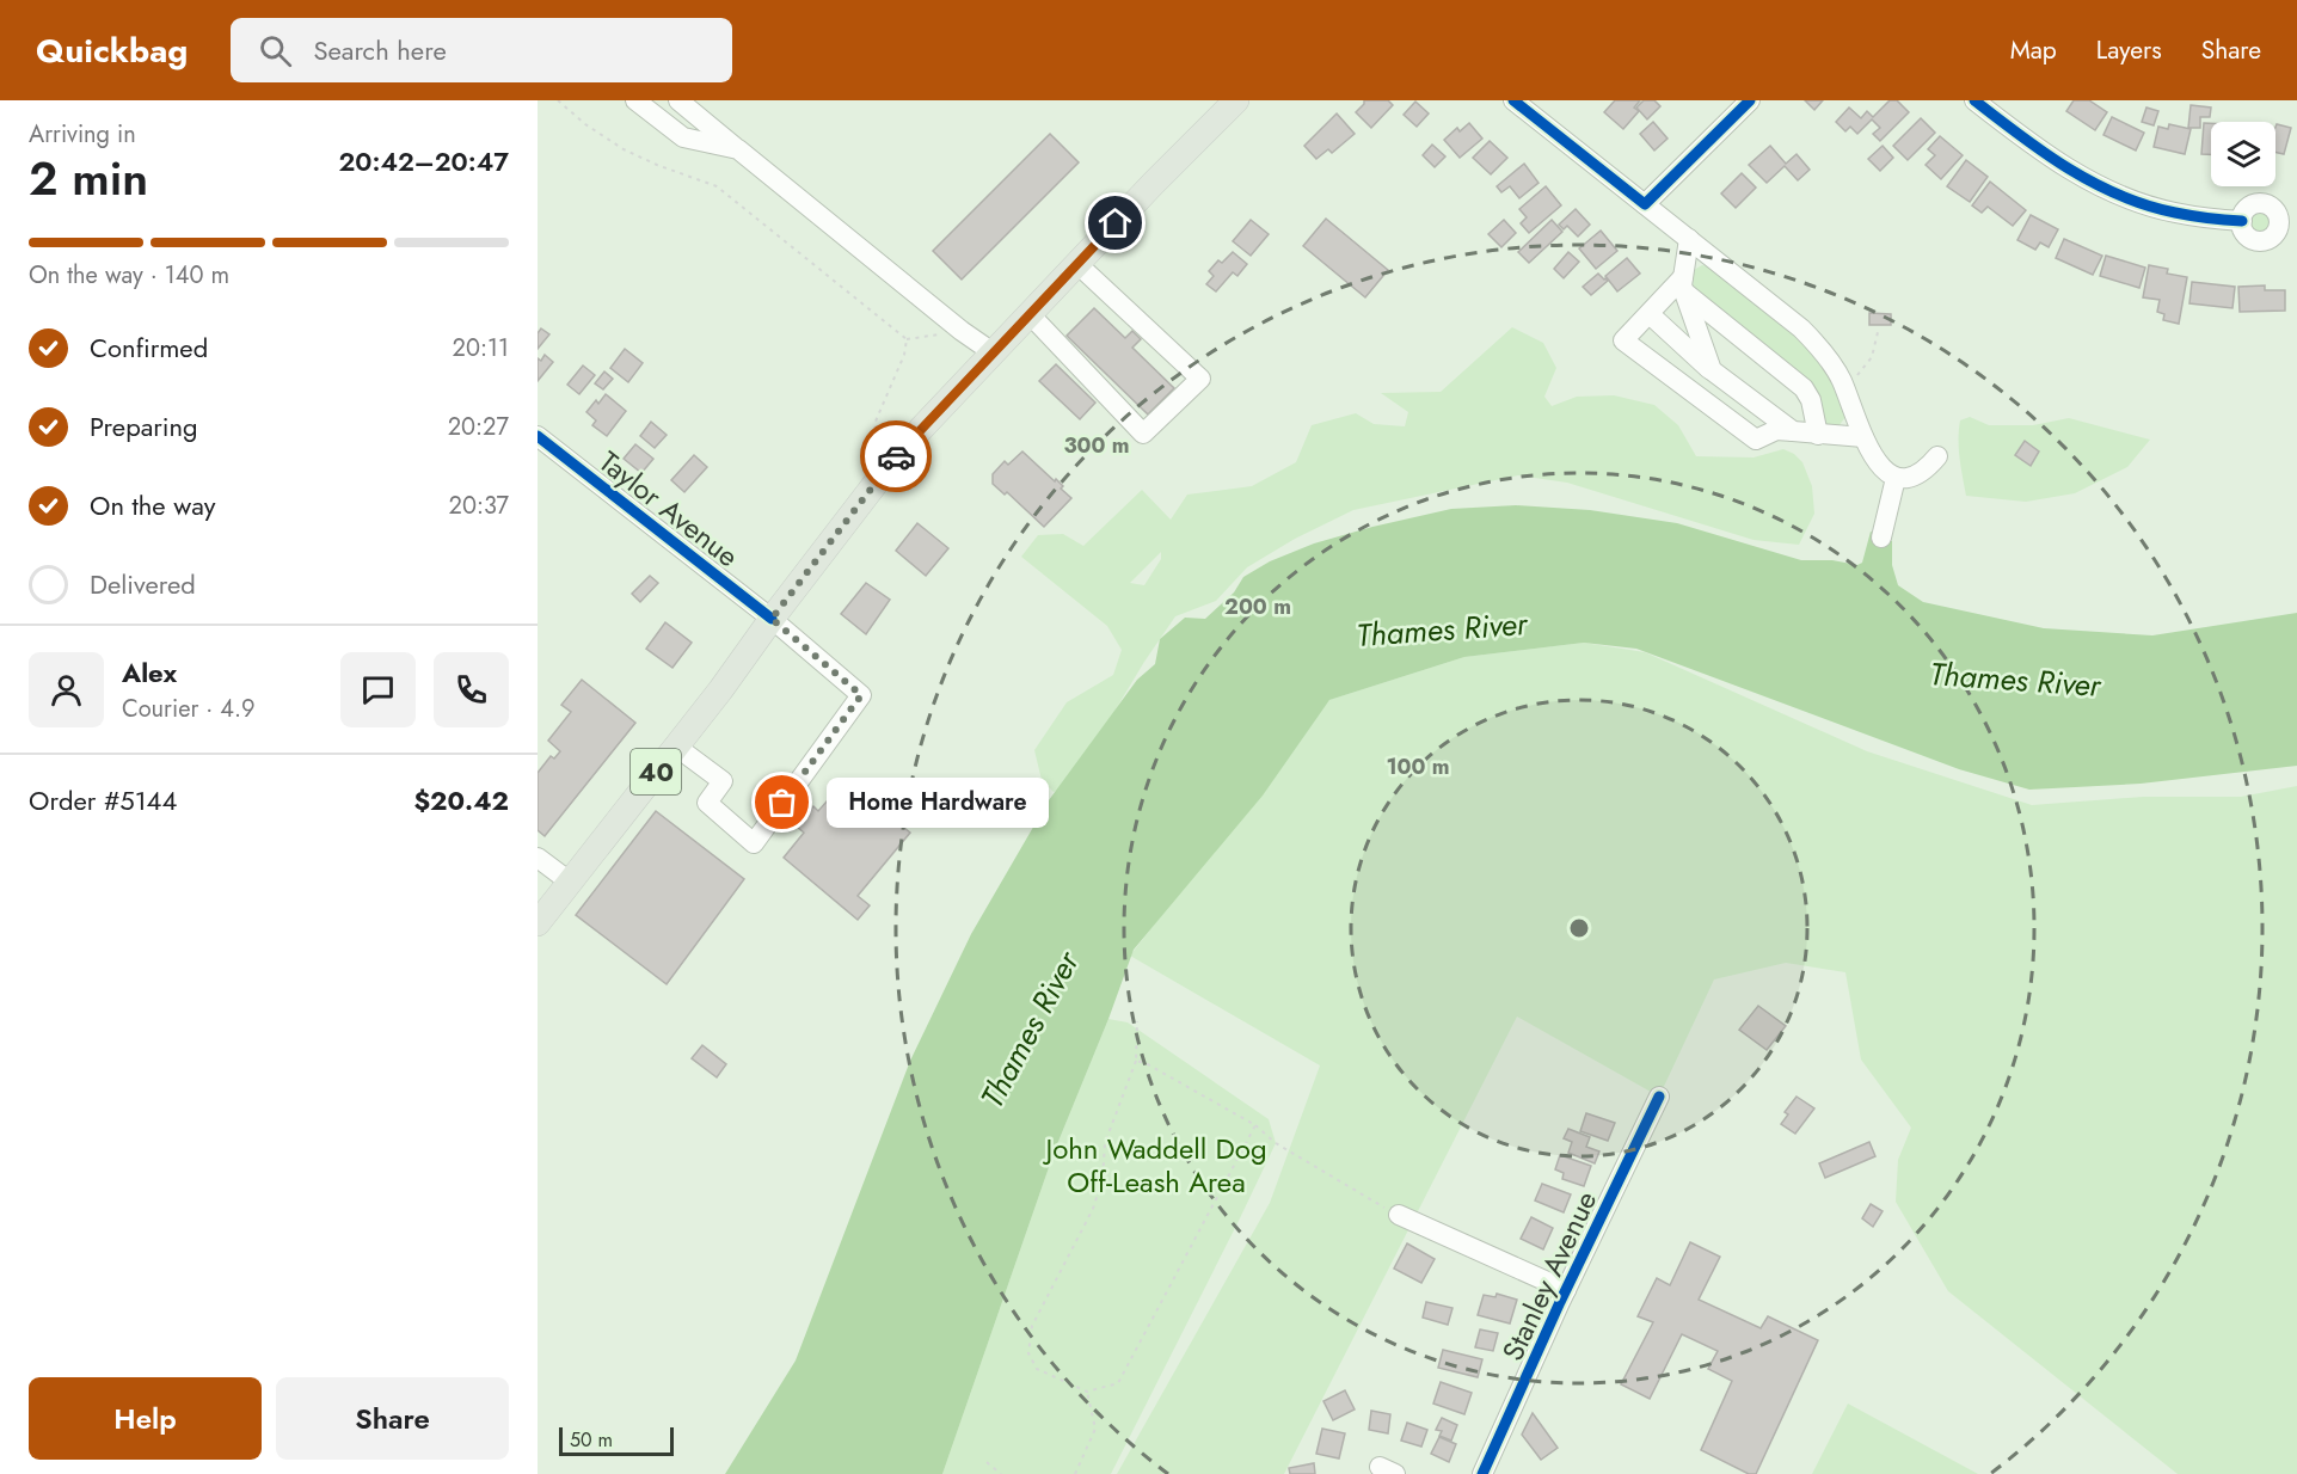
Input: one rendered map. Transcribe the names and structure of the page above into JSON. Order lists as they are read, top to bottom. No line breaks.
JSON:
{"streets":{"main road":["40"],"street":["Taylor Avenue","Stanley Avenue"]},"crossings":[["Taylor Avenue","40"]],"water":["Thames River"],"parks":["John Waddell Dog Off-Leash Area"],"places":["Home Hardware"],"scale_bar":"50 m","page":{"header":"Quickbag","search":"Search here","nav":["Map","Layers","Share"],"heading":["2 min","Arriving in","20:42–20:47"],"panel":["Alex","Courier · 4.9","Order #5144","$20.42"],"bar":"On the way · 140 m","list":[["Confirmed","20:11"],["Preparing","20:27"],["On the way","20:37"],"Delivered"],"bubble":"Home Hardware","buttons":["Help","Share"],"scale":"50 m"},"rings":["300 m","200 m","100 m"]}
